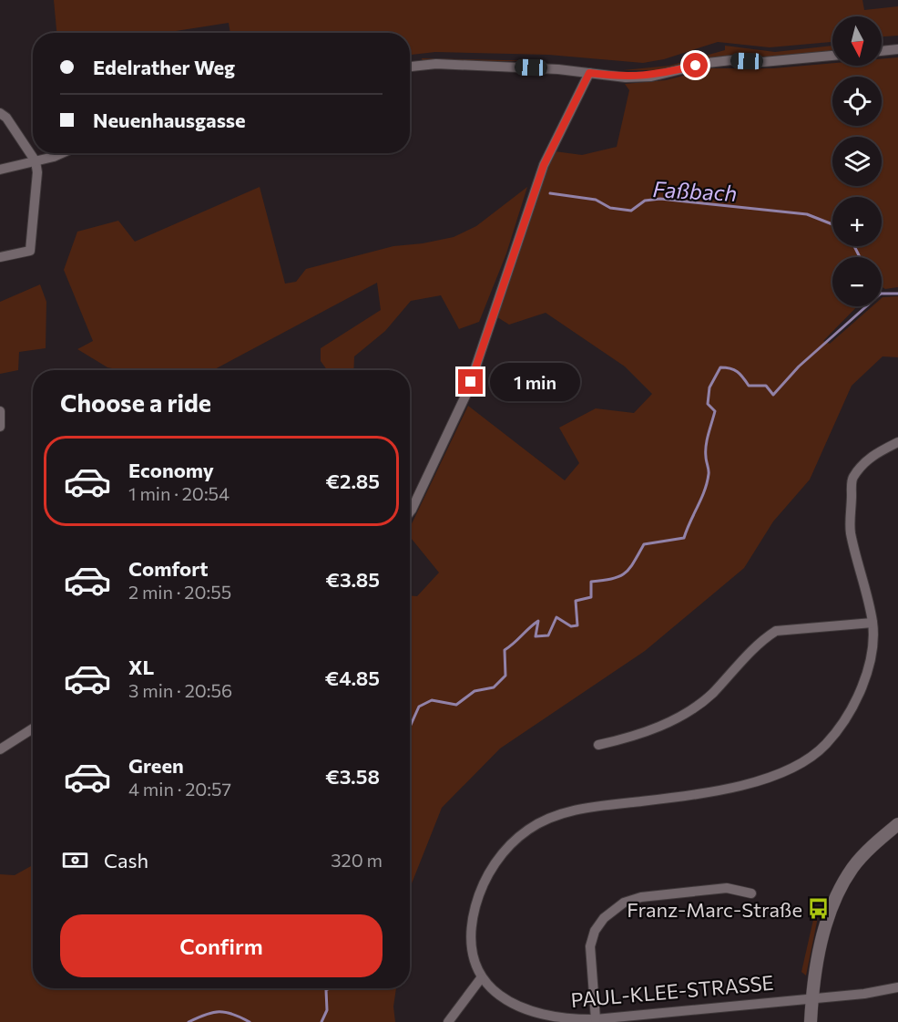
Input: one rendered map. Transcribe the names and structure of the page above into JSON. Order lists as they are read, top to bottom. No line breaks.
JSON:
{"streets":{"street":["PAUL-KLEE-STRASSE"]},"water":["Faßbach"],"places":{"bus stop":["Franz-Marc-Straße"]},"north":"bottom","page":{"map_buttons":["+","−"],"banner":["Edelrather Weg","Neuenhausgasse"],"bubble":"1 min","heading":"Choose a ride","list":[{"name":"Economy","note":"1 min · 20:54","value":"€2.85"},{"name":"Comfort","note":"2 min · 20:55","value":"€3.85"},{"name":"XL","note":"3 min · 20:56","value":"€4.85"},{"name":"Green","note":"4 min · 20:57","value":"€3.58"}],"pay":["Cash","320 m"],"buttons":"Confirm"}}
